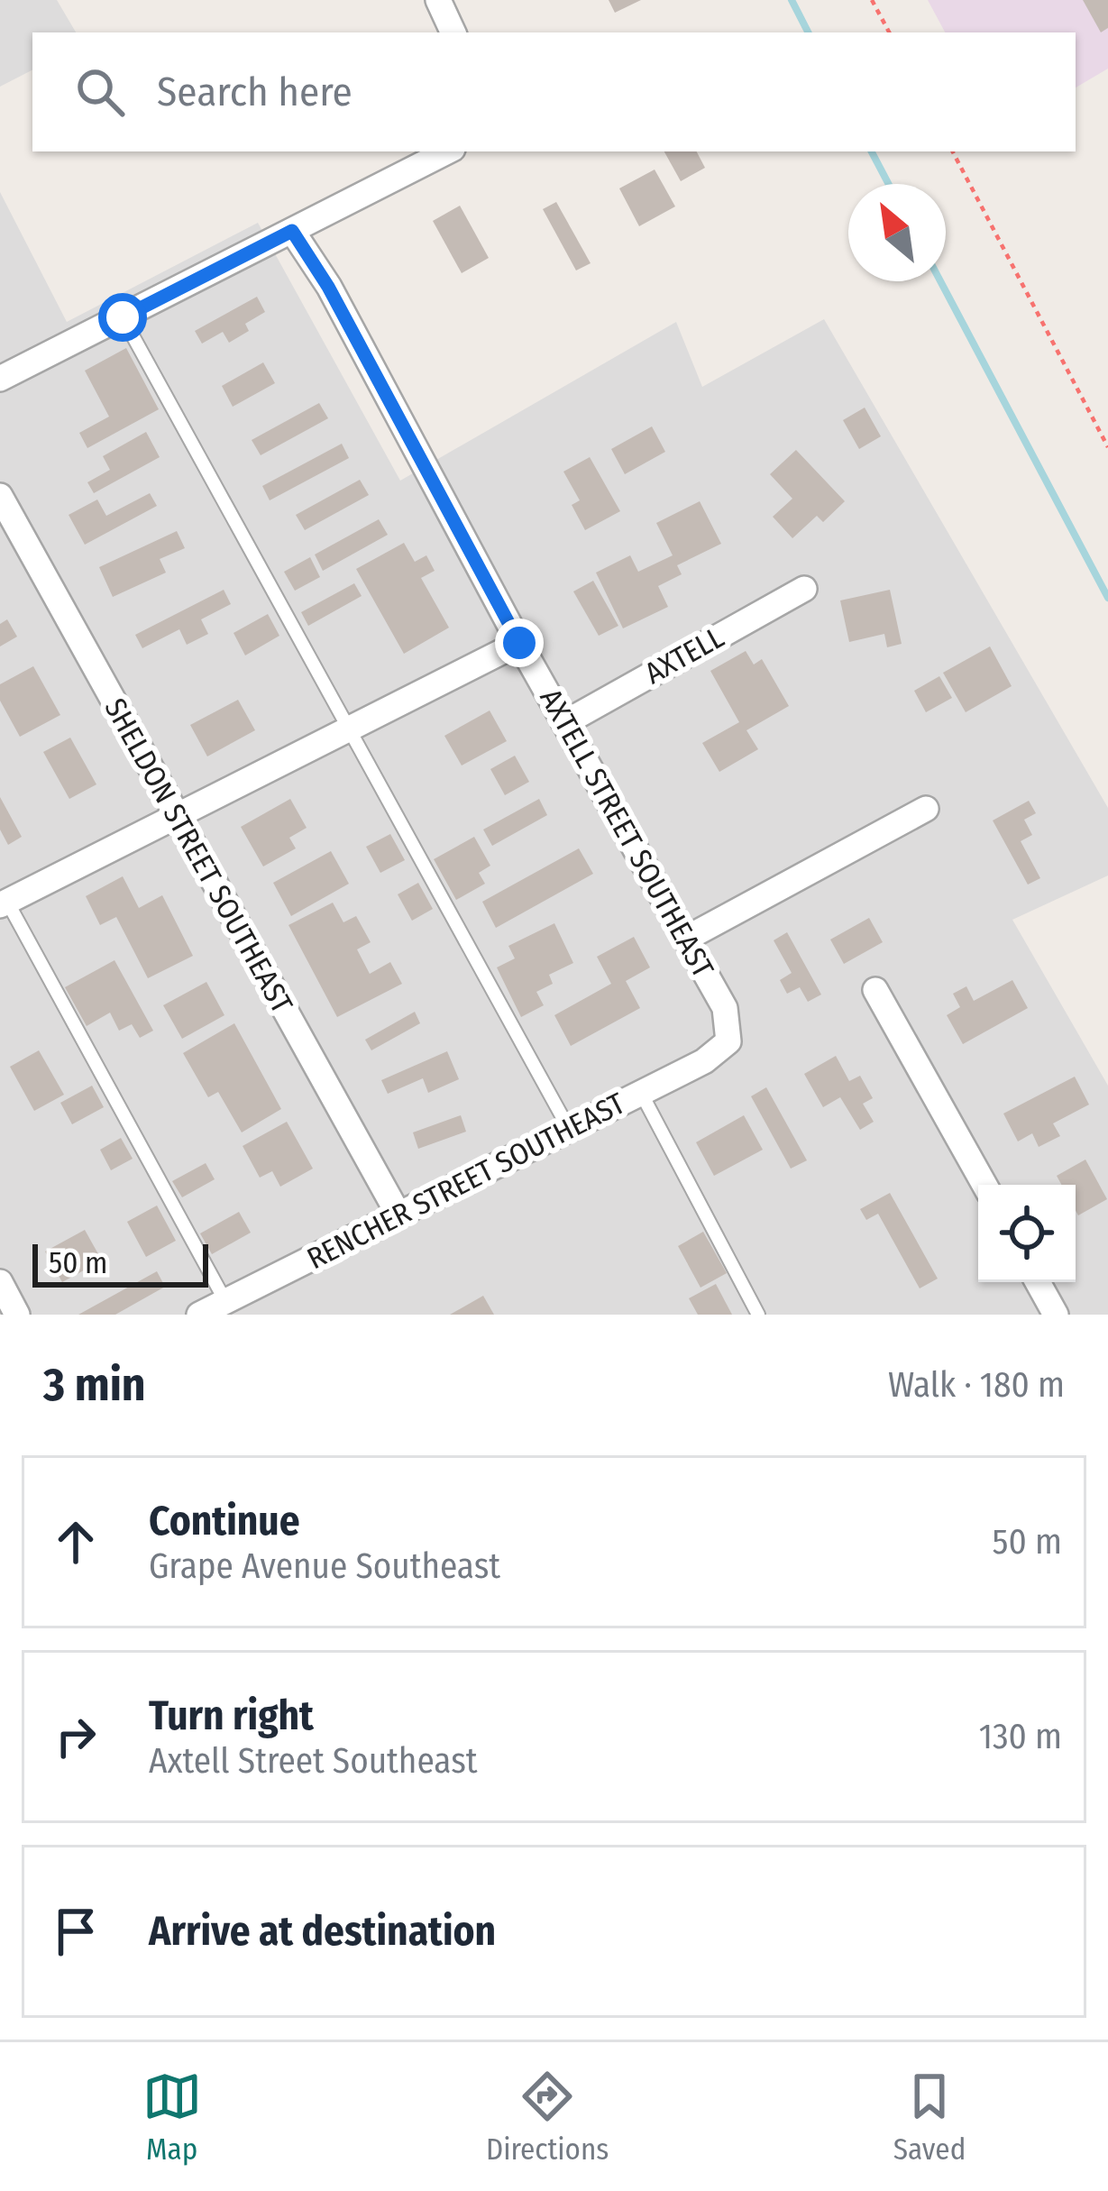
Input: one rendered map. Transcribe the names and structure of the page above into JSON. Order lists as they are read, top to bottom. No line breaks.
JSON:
{"streets":{"street":["AXTELL","AXTELL STREET SOUTHEAST","SHELDON STREET SOUTHEAST","RENCHER STREET SOUTHEAST"]},"crossings":[["AXTELL","AXTELL STREET SOUTHEAST"],["AXTELL STREET SOUTHEAST","RENCHER STREET SOUTHEAST"],["SHELDON STREET SOUTHEAST","RENCHER STREET SOUTHEAST"]],"scale_bar":"50 m","north":"top left","page":{"search":"Search here","scale":"50 m","heading":["3 min","Walk · 180 m"],"list":[["Continue","Grape Avenue Southeast","50 m"],["Turn right","Axtell Street Southeast","130 m"],"Arrive at destination"],"nav":["Map","Directions","Saved"]}}
